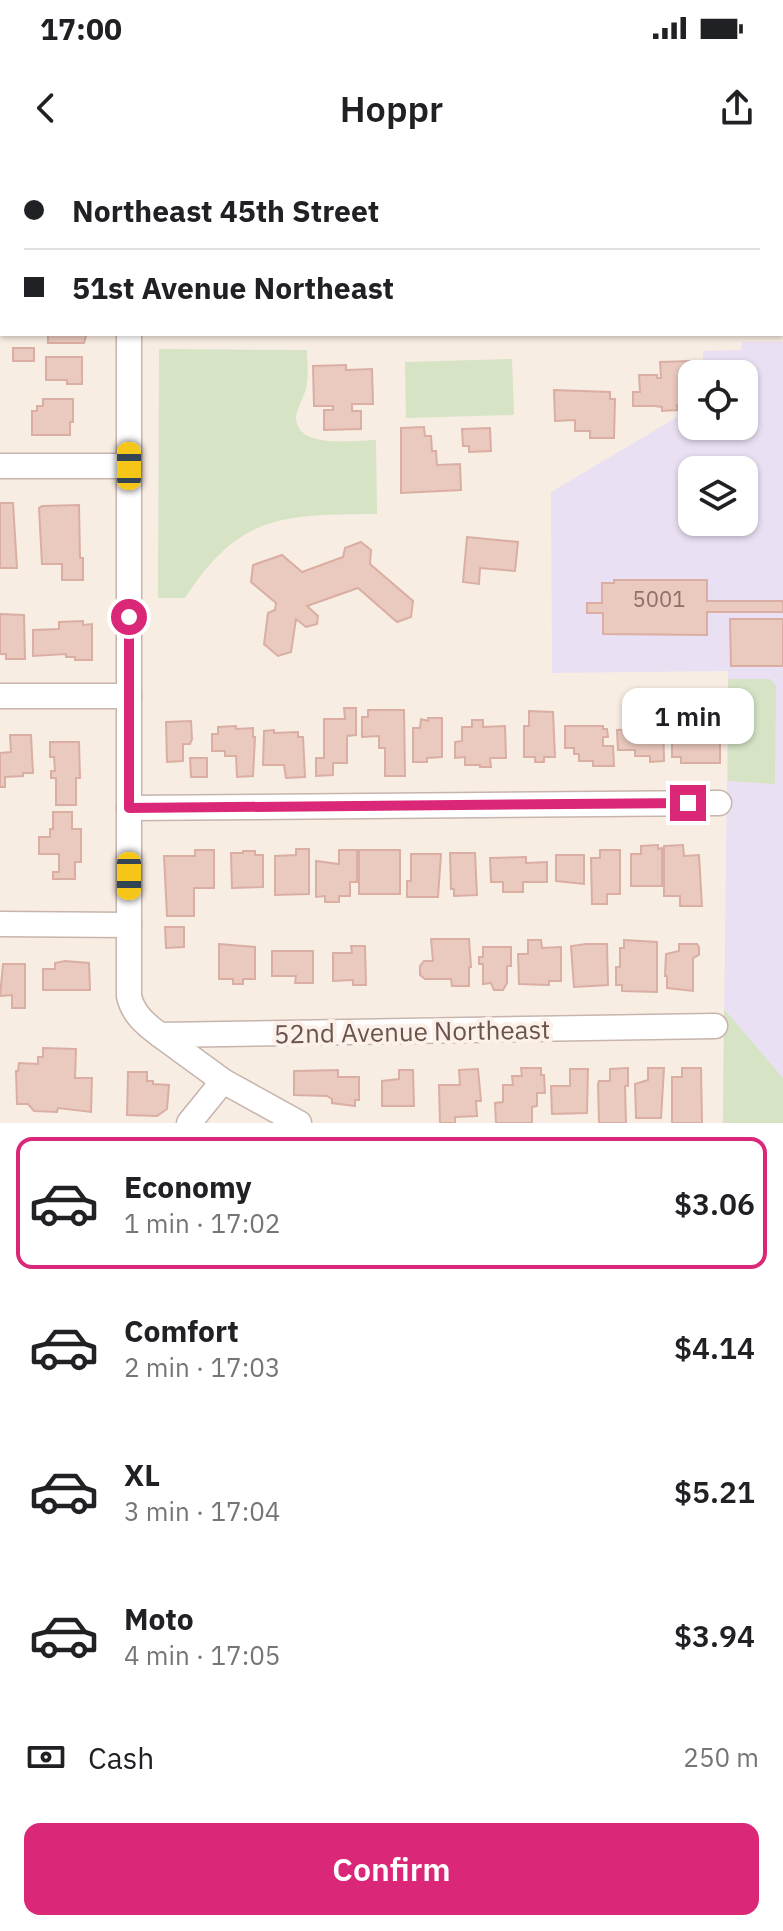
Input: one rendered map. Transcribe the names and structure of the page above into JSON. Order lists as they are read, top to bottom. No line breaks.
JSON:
{"streets":{"street":["52nd Avenue Northeast"]},"house_numbers":["5001"],"page":{"status":"17:00","header":"Hoppr","banner":["Northeast 45th Street","51st Avenue Northeast"],"bubble":"1 min","list":[{"name":"Economy","note":"1 min · 17:02","value":"$3.06"},{"name":"Comfort","note":"2 min · 17:03","value":"$4.14"},{"name":"XL","note":"3 min · 17:04","value":"$5.21"},{"name":"Moto","note":"4 min · 17:05","value":"$3.94"}],"pay":["Cash","250 m"],"buttons":"Confirm"}}
